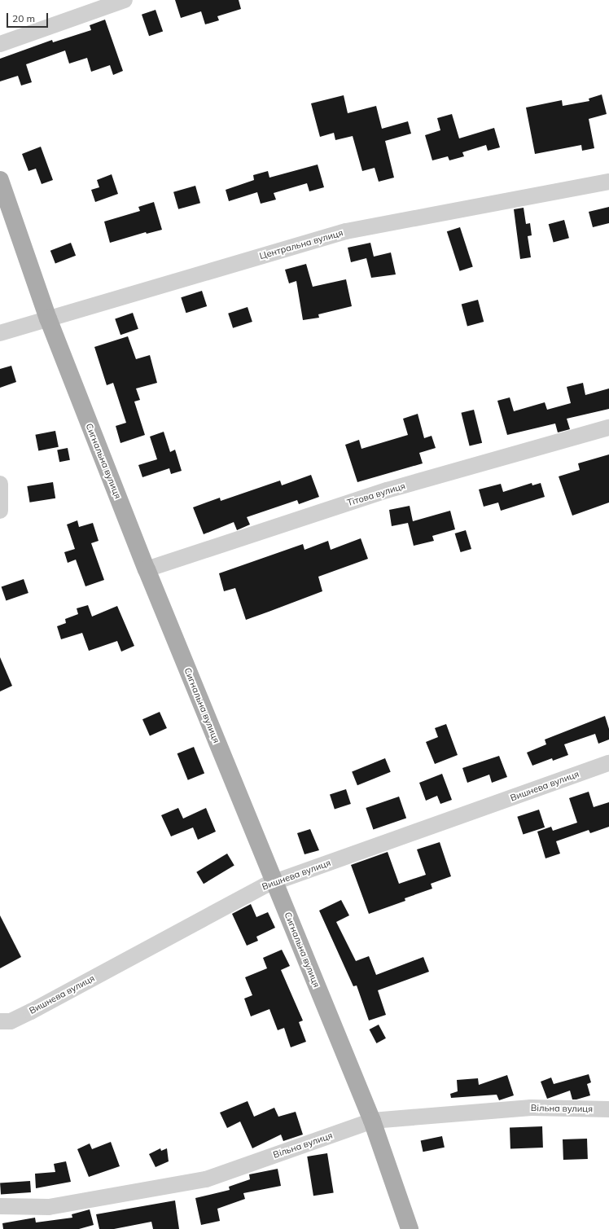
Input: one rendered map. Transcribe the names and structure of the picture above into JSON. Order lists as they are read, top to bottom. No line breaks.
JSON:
{"streets":{"main road":["Сигнальна вулиця"],"street":["Центральна вулиця","Тітова вулиця","Вишнева вулиця","Вільна вулиця"]},"crossings":[["Центральна вулиця","Сигнальна вулиця"],["Сигнальна вулиця","Тітова вулиця"],["Сигнальна вулиця","Вишнева вулиця"],["Сигнальна вулиця","Вільна вулиця"]],"scale_bar":"20 m"}
